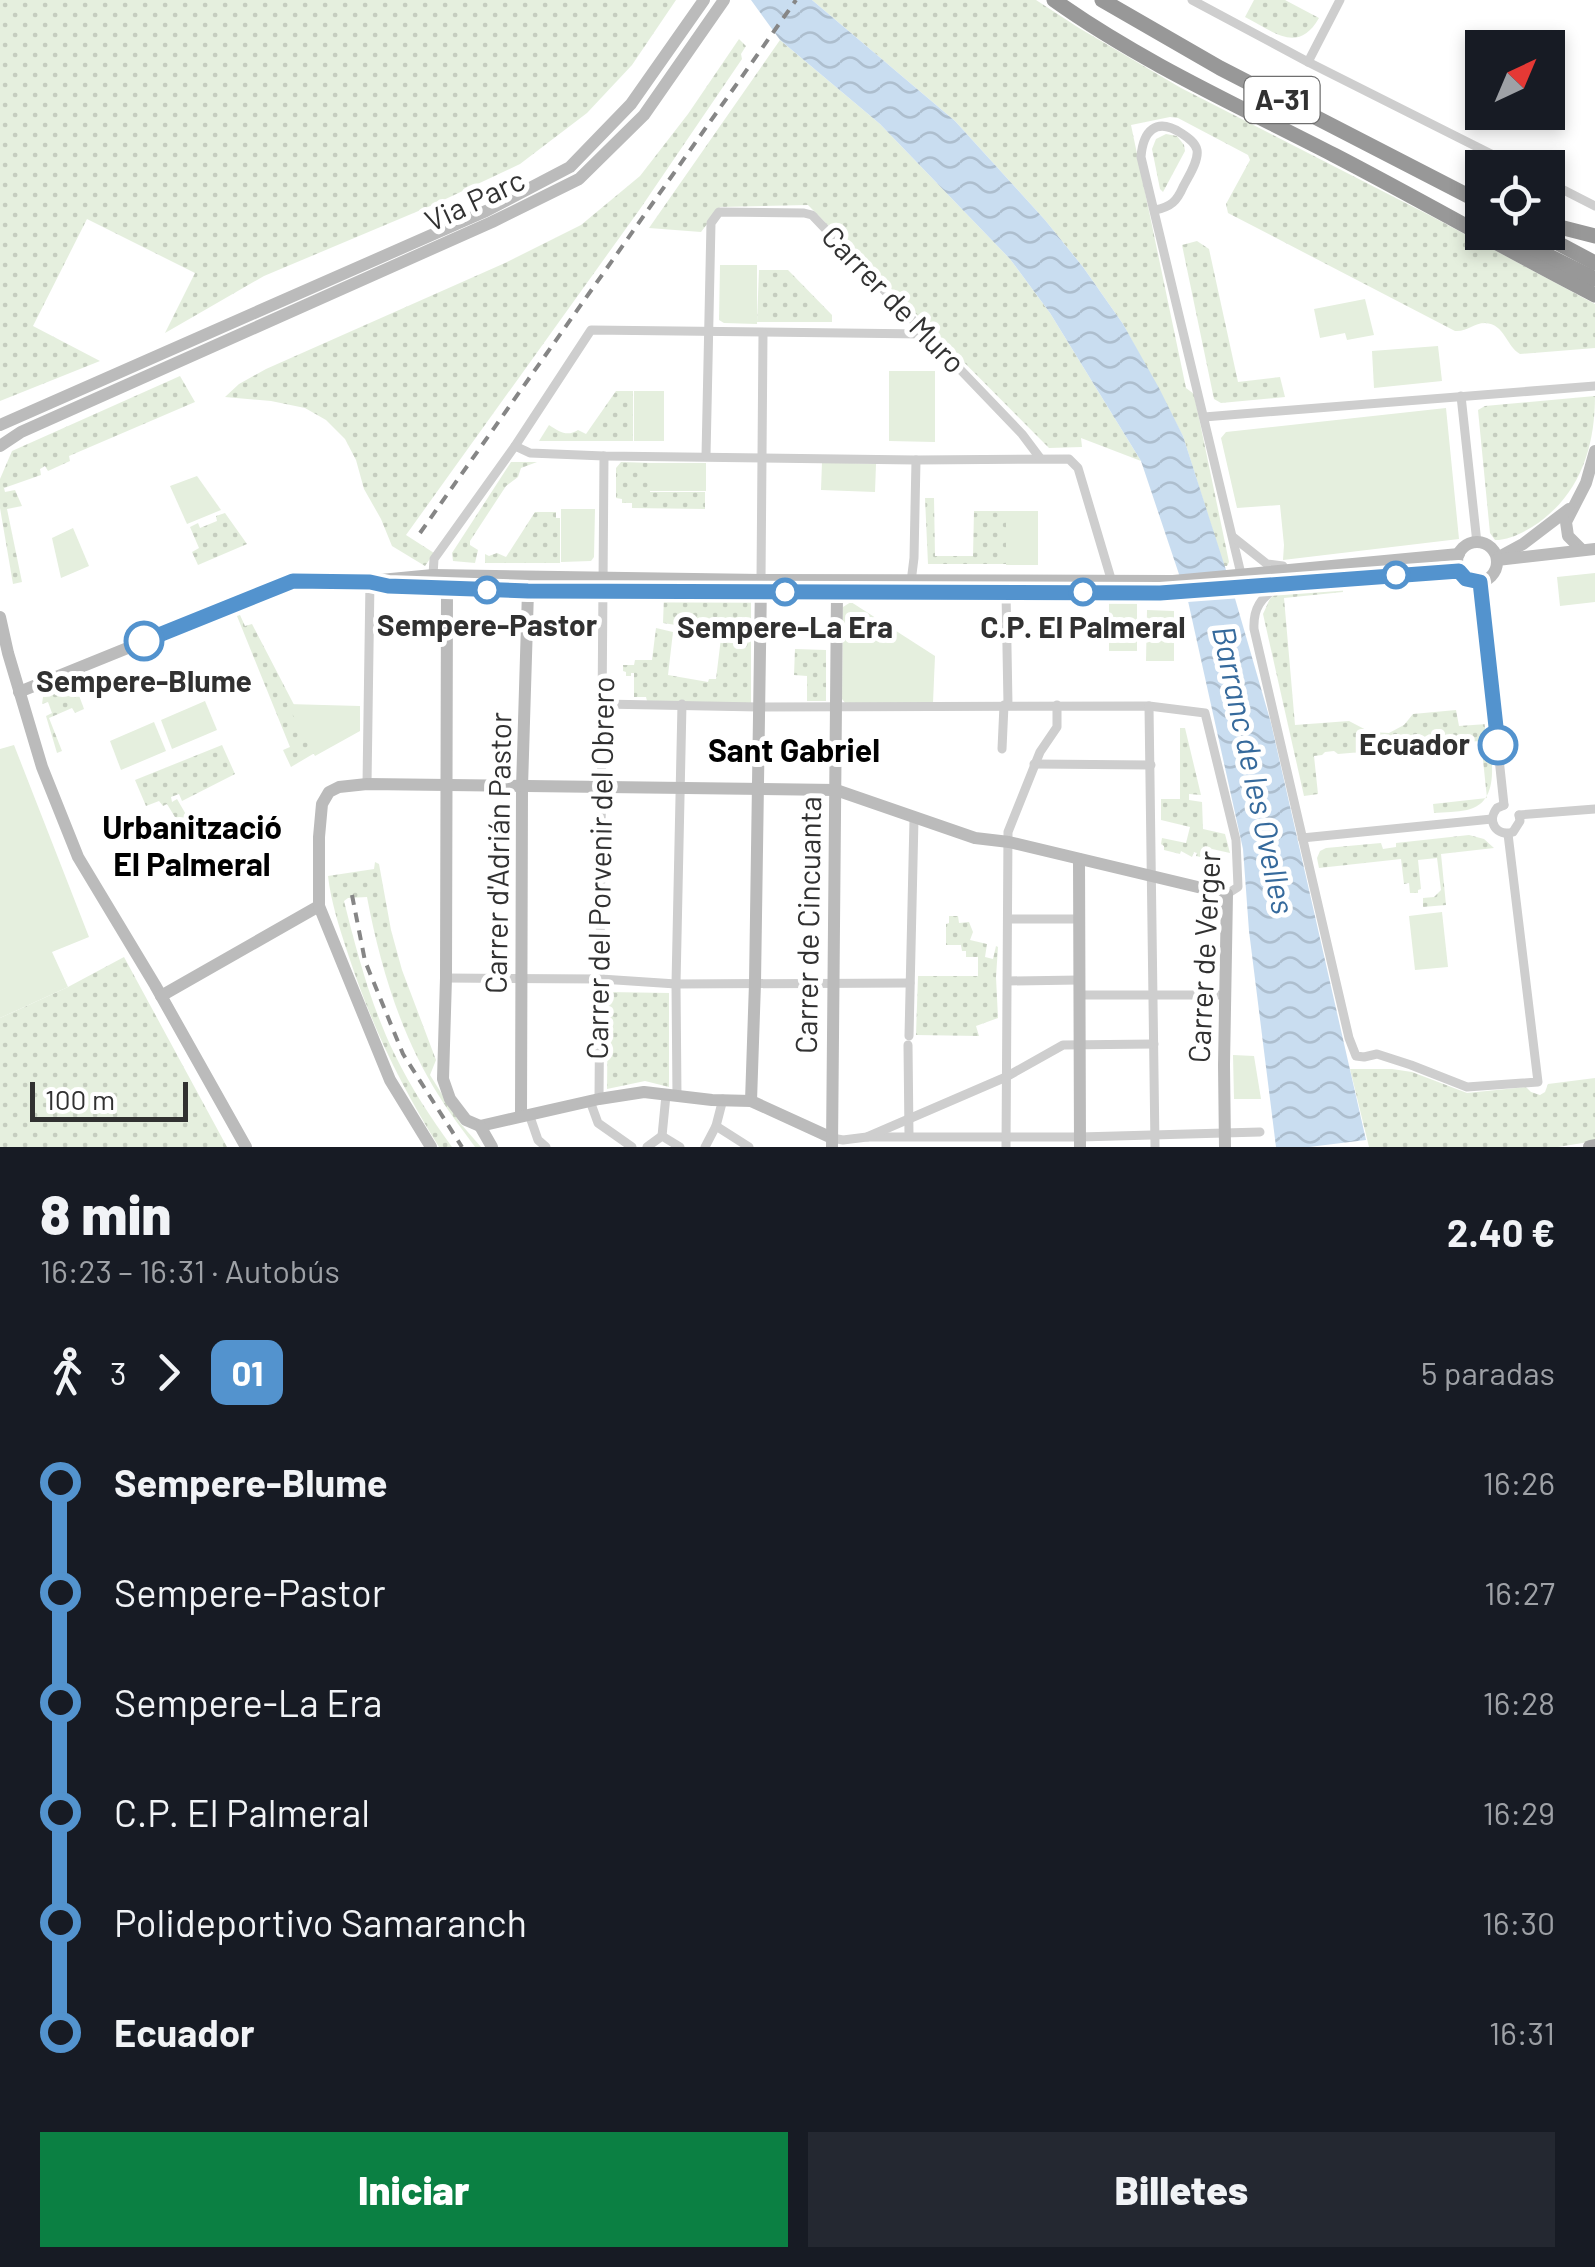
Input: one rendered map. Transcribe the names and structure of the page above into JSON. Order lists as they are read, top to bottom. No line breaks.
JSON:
{"streets":{"highway":["A-31"],"street":["Via Parc","Carrer de Muro","Carrer d'Adrián Pastor","Carrer del Porvenir del Obrero","Carrer de Cincuanta","Carrer de Verger"]},"districts":["Sant Gabriel","Urbanització El Palmeral"],"water":["Barranc de les Ovelles"],"places":["Sempere-Pastor","Sempere-La Era","C.P. El Palmeral","Sempere-Blume","Ecuador"],"lines":["bus line 01"],"scale_bar":"100 m","north":"top right","page":{"scale":"100 m","heading":["8 min","16:23 – 16:31 · Autobús","2.40 €"],"legs":["3","01","5 paradas"],"list":[{"name":"Sempere-Blume","value":"16:26"},{"name":"Sempere-Pastor","value":"16:27"},{"name":"Sempere-La Era","value":"16:28"},{"name":"C.P. El Palmeral","value":"16:29"},{"name":"Polideportivo Samaranch","value":"16:30"},{"name":"Ecuador","value":"16:31"}],"buttons":["Iniciar","Billetes"]}}
